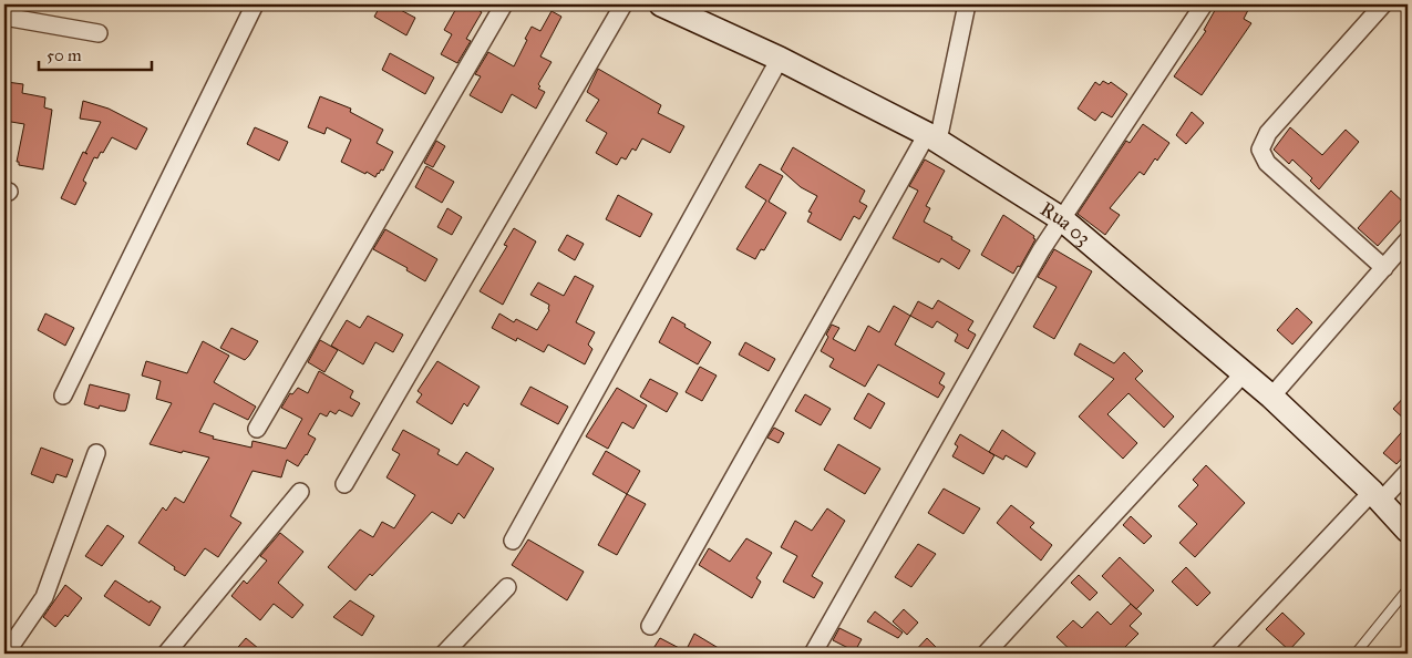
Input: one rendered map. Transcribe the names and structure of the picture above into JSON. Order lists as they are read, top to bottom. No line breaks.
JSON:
{"streets":{"street":["Rua 03"]},"scale_bar":"50 m"}
